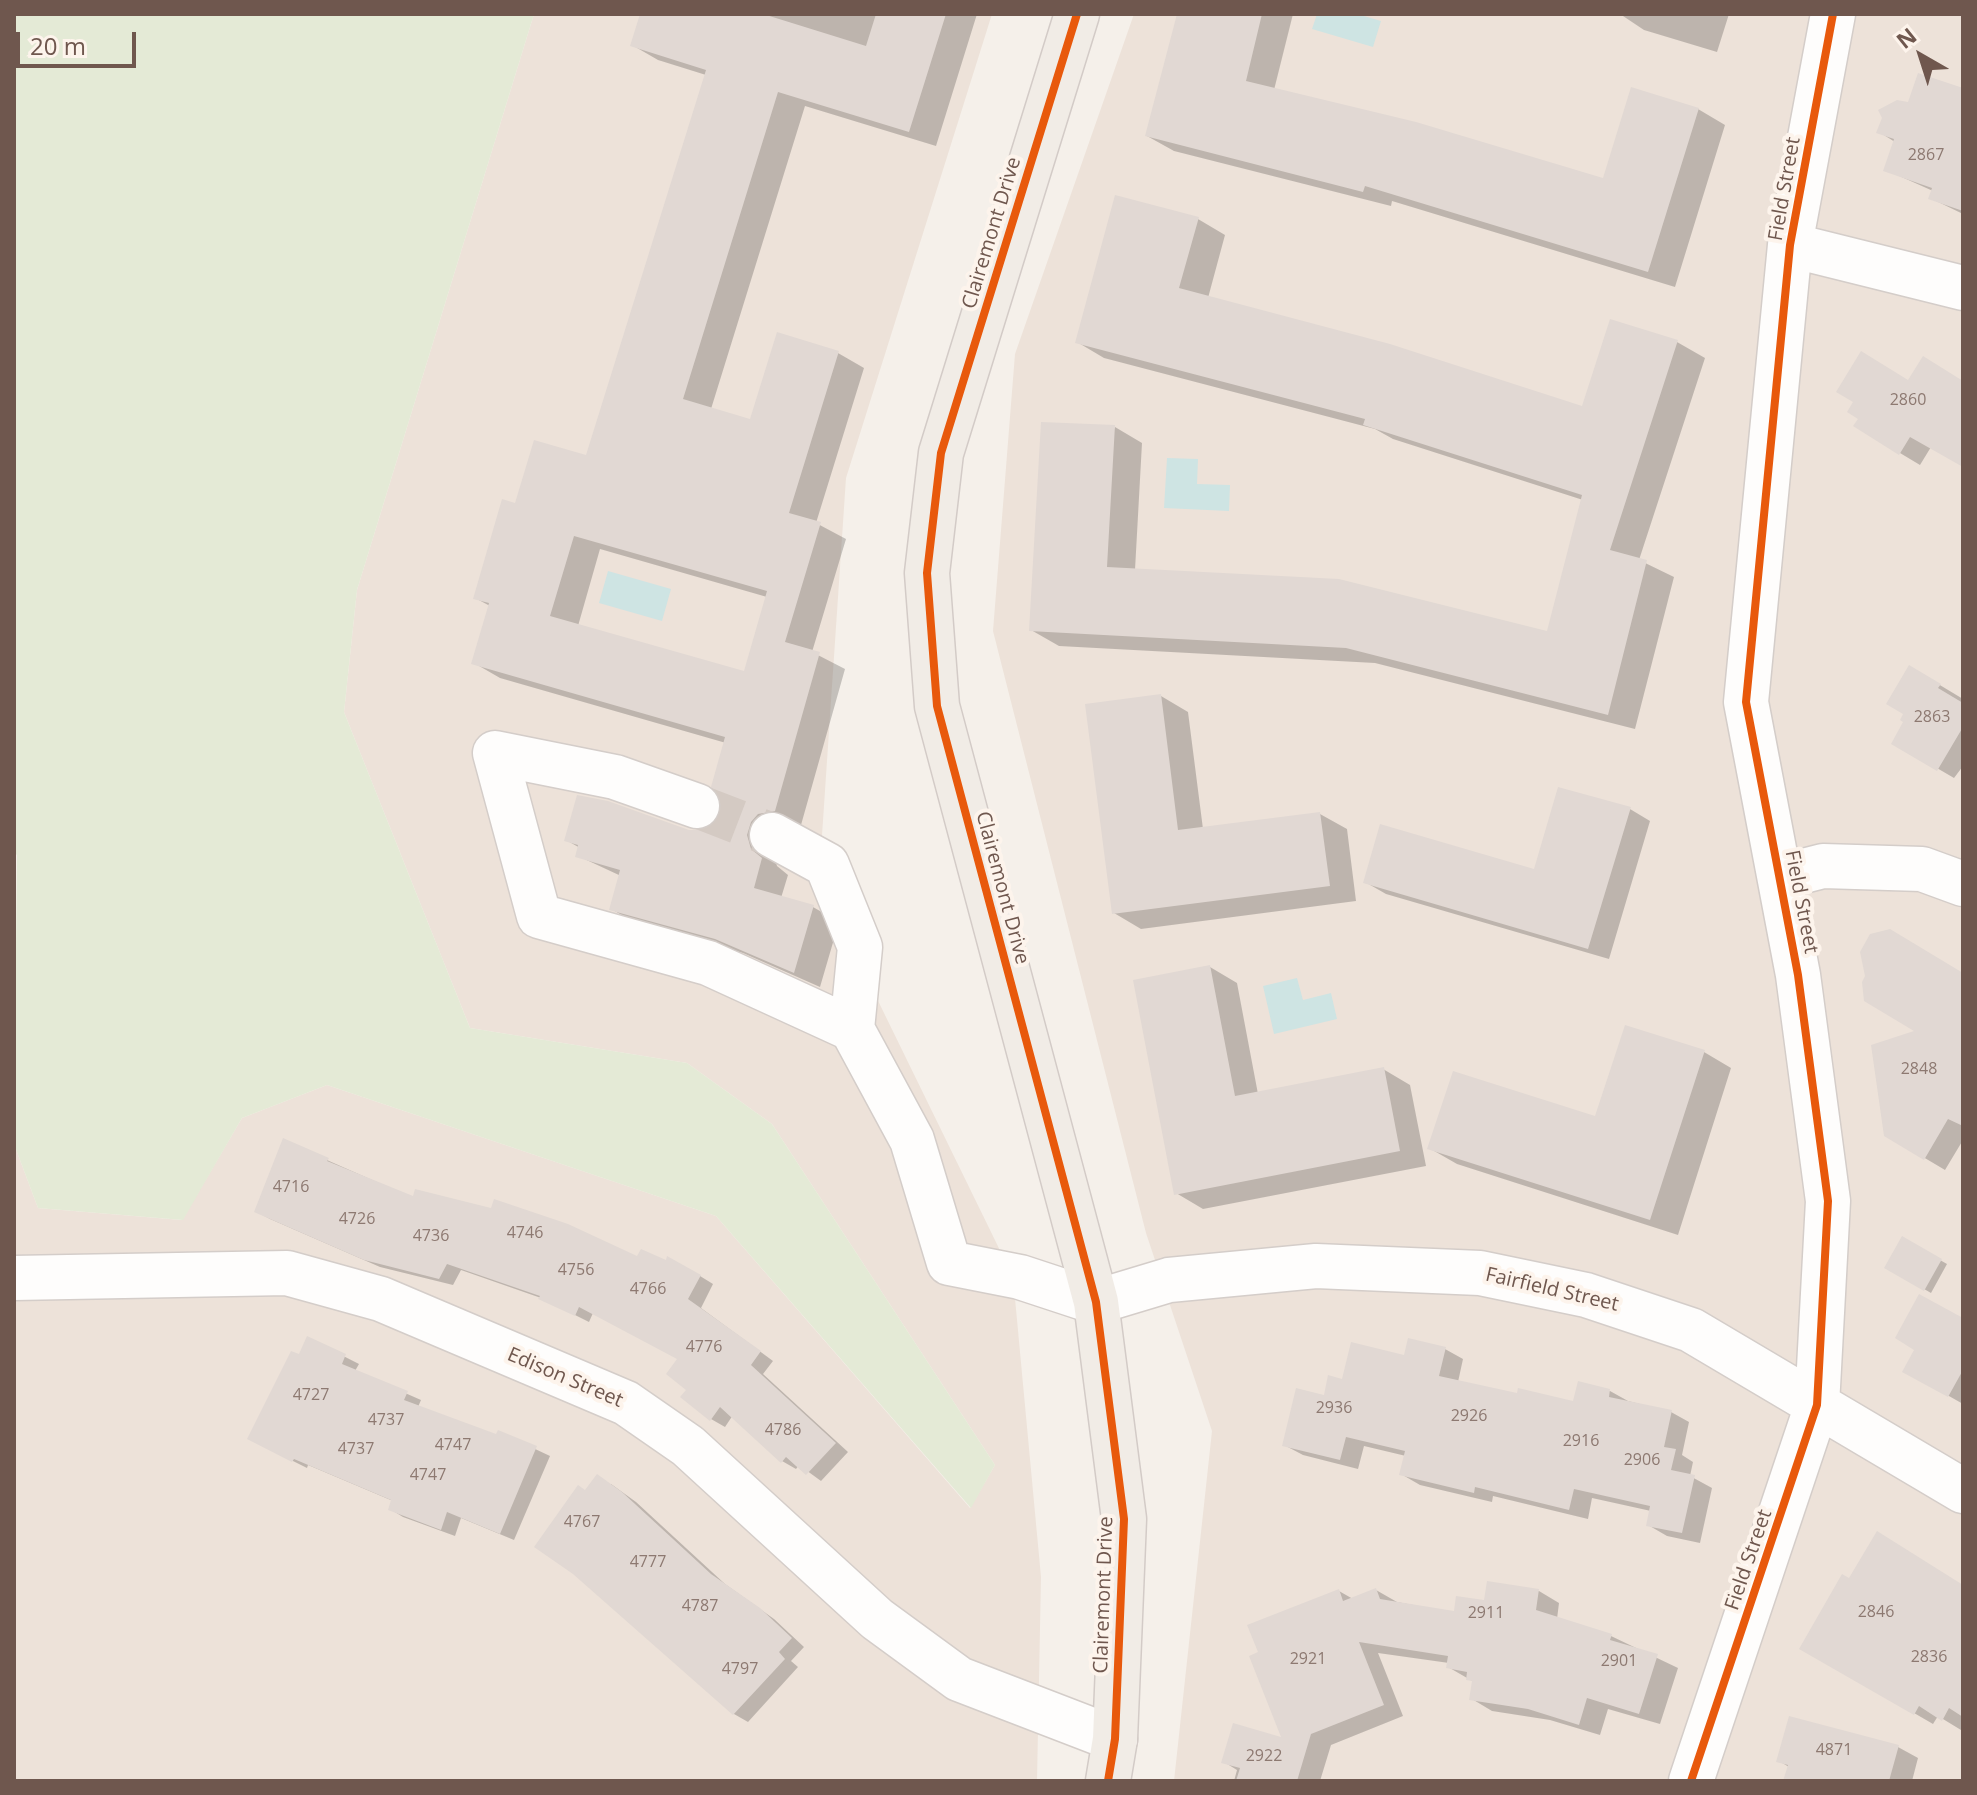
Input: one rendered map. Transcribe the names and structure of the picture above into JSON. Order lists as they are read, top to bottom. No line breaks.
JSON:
{"streets":{"main road":["Clairemont Drive"],"street":["Field Street","Fairfield Street","Edison Street"]},"crossings":[["Field Street","Fairfield Street"],["Clairemont Drive","Fairfield Street"],["Clairemont Drive","Edison Street"]],"house_numbers":["2867","2860","2863","2848","4716","4726","4746","4736","4756","4766","4776","4727","2936","2926","4737","4786","2916","4747","4737","2906","4747","4767","4777","4787","2846","2911","2836","2921","2901","4797","4871","2922"],"scale_bar":"20 m","north":"top left"}
